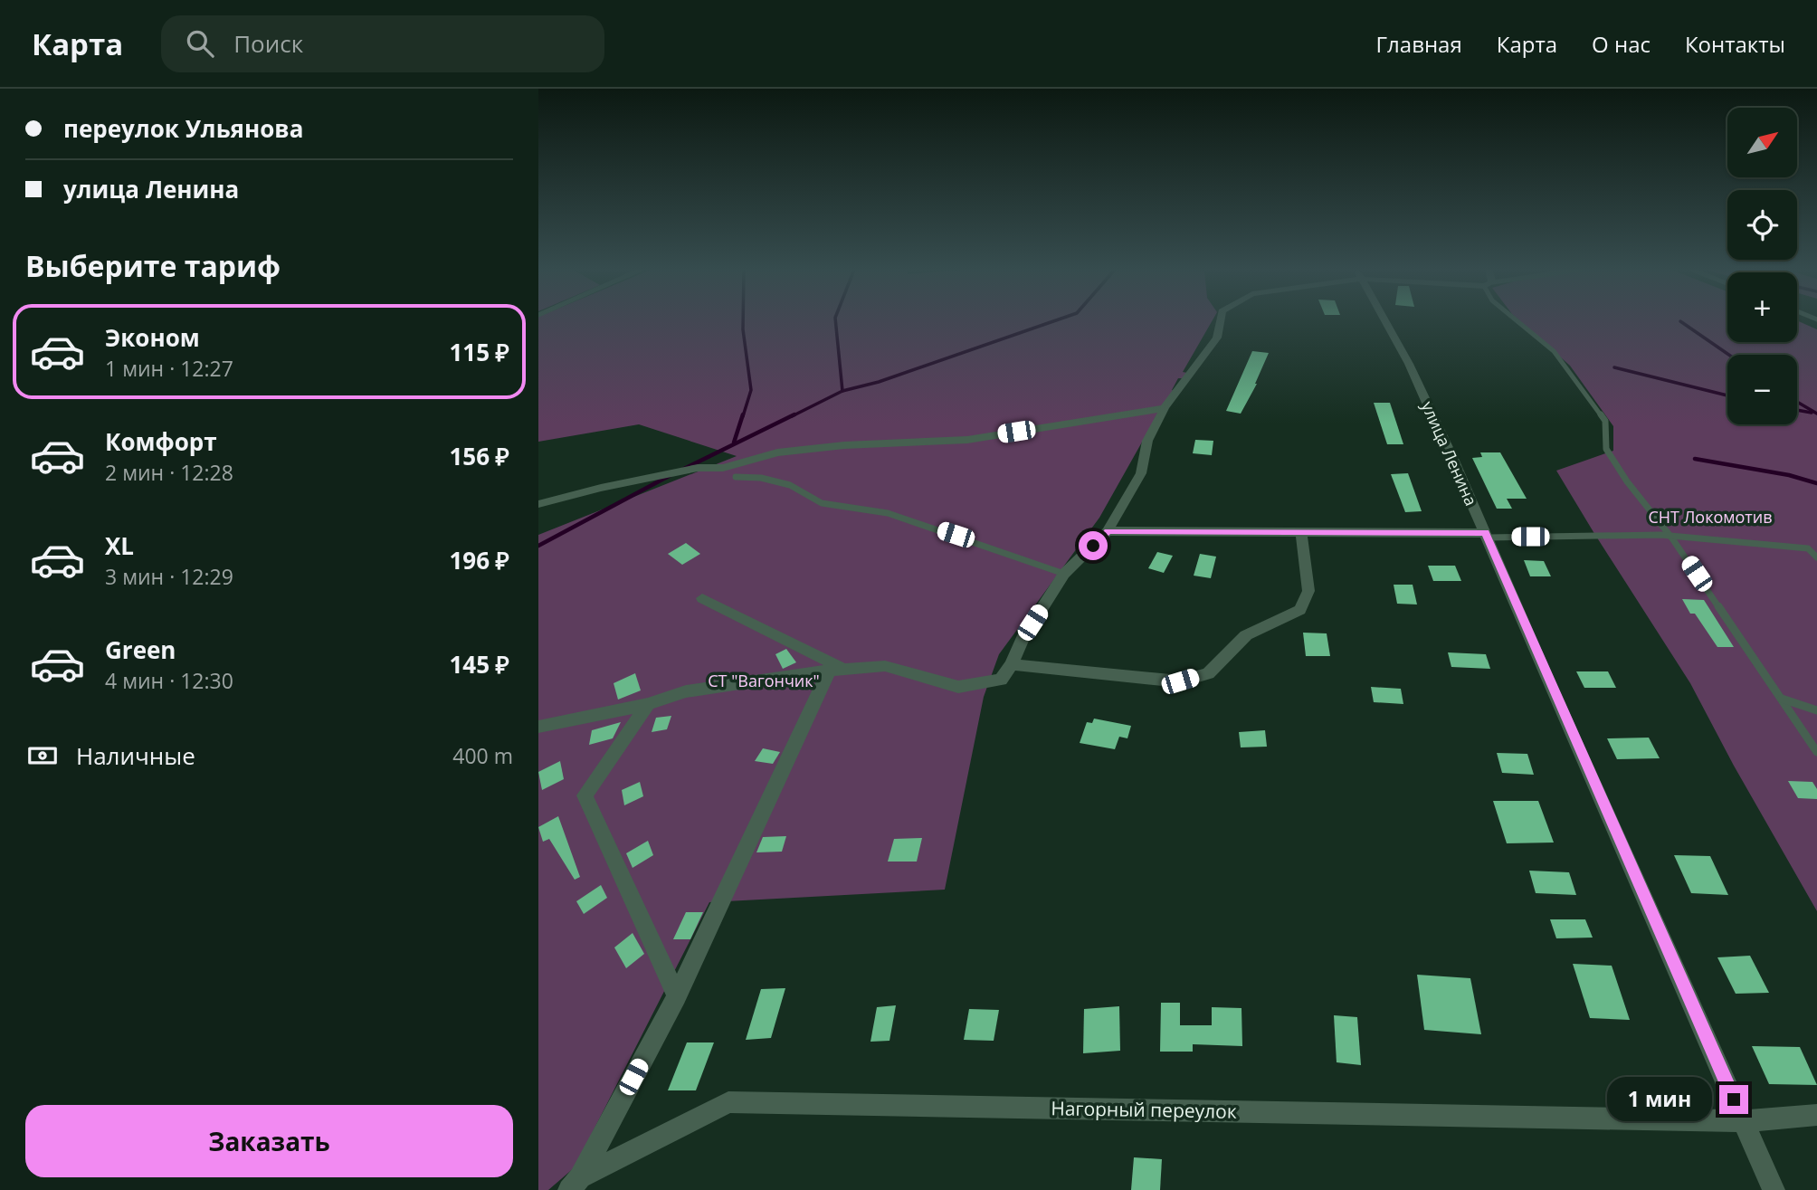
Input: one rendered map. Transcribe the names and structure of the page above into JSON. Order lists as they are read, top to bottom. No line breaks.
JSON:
{"streets":{"street":["улица Ленина","Нагорный переулок"]},"crossings":[["улица Ленина","Нагорный переулок"]],"parks":["СНТ Локомотив","СТ \"Вагончик\""],"north":"top right","page":{"header":"Карта","search":"Поиск","nav":["Главная","Карта","О нас","Контакты"],"banner":["переулок Ульянова","улица Ленина"],"map_buttons":["+","−"],"heading":"Выберите тариф","list":[{"name":"Эконом","note":"1 мин · 12:27","value":"115 ₽"},{"name":"Комфорт","note":"2 мин · 12:28","value":"156 ₽"},{"name":"XL","note":"3 мин · 12:29","value":"196 ₽"},{"name":"Green","note":"4 мин · 12:30","value":"145 ₽"}],"pay":["Наличные","400 m"],"bubble":"1 мин","buttons":"Заказать"}}
